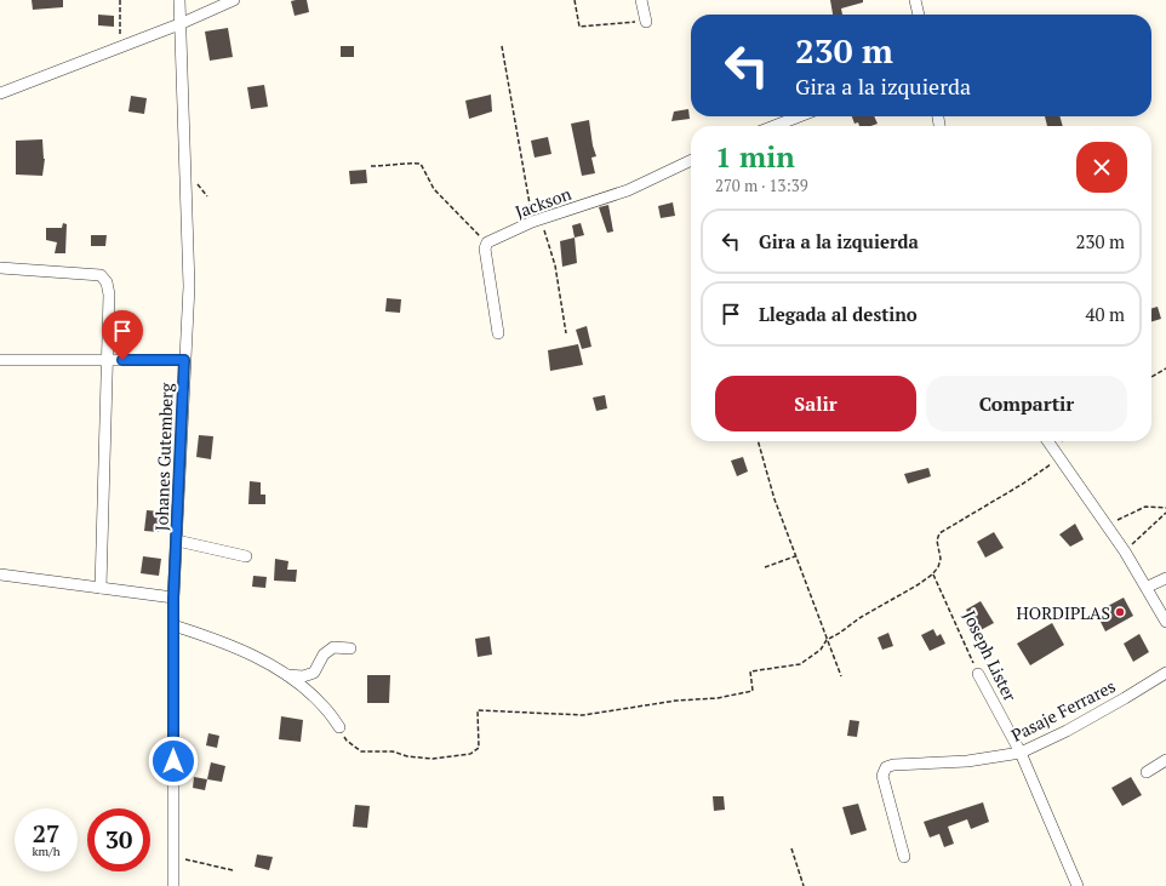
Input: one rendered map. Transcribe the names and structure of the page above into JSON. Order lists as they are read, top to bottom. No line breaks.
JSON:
{"streets":{"street":["Jackson","Johanes Gutemberg","Joseph Lister","Pasaje Ferrares"]},"crossings":[["Joseph Lister","Pasaje Ferrares"]],"places":["HORDIPLAS"],"page":{"turn":["230 m","Gira a la izquierda"],"heading":["1 min","270 m · 13:39"],"list":[{"name":"Gira a la izquierda","value":"230 m"},{"name":"Llegada al destino","value":"40 m"}],"buttons":["Salir","Compartir"],"speed":"27 km/h","limit":"30"}}
